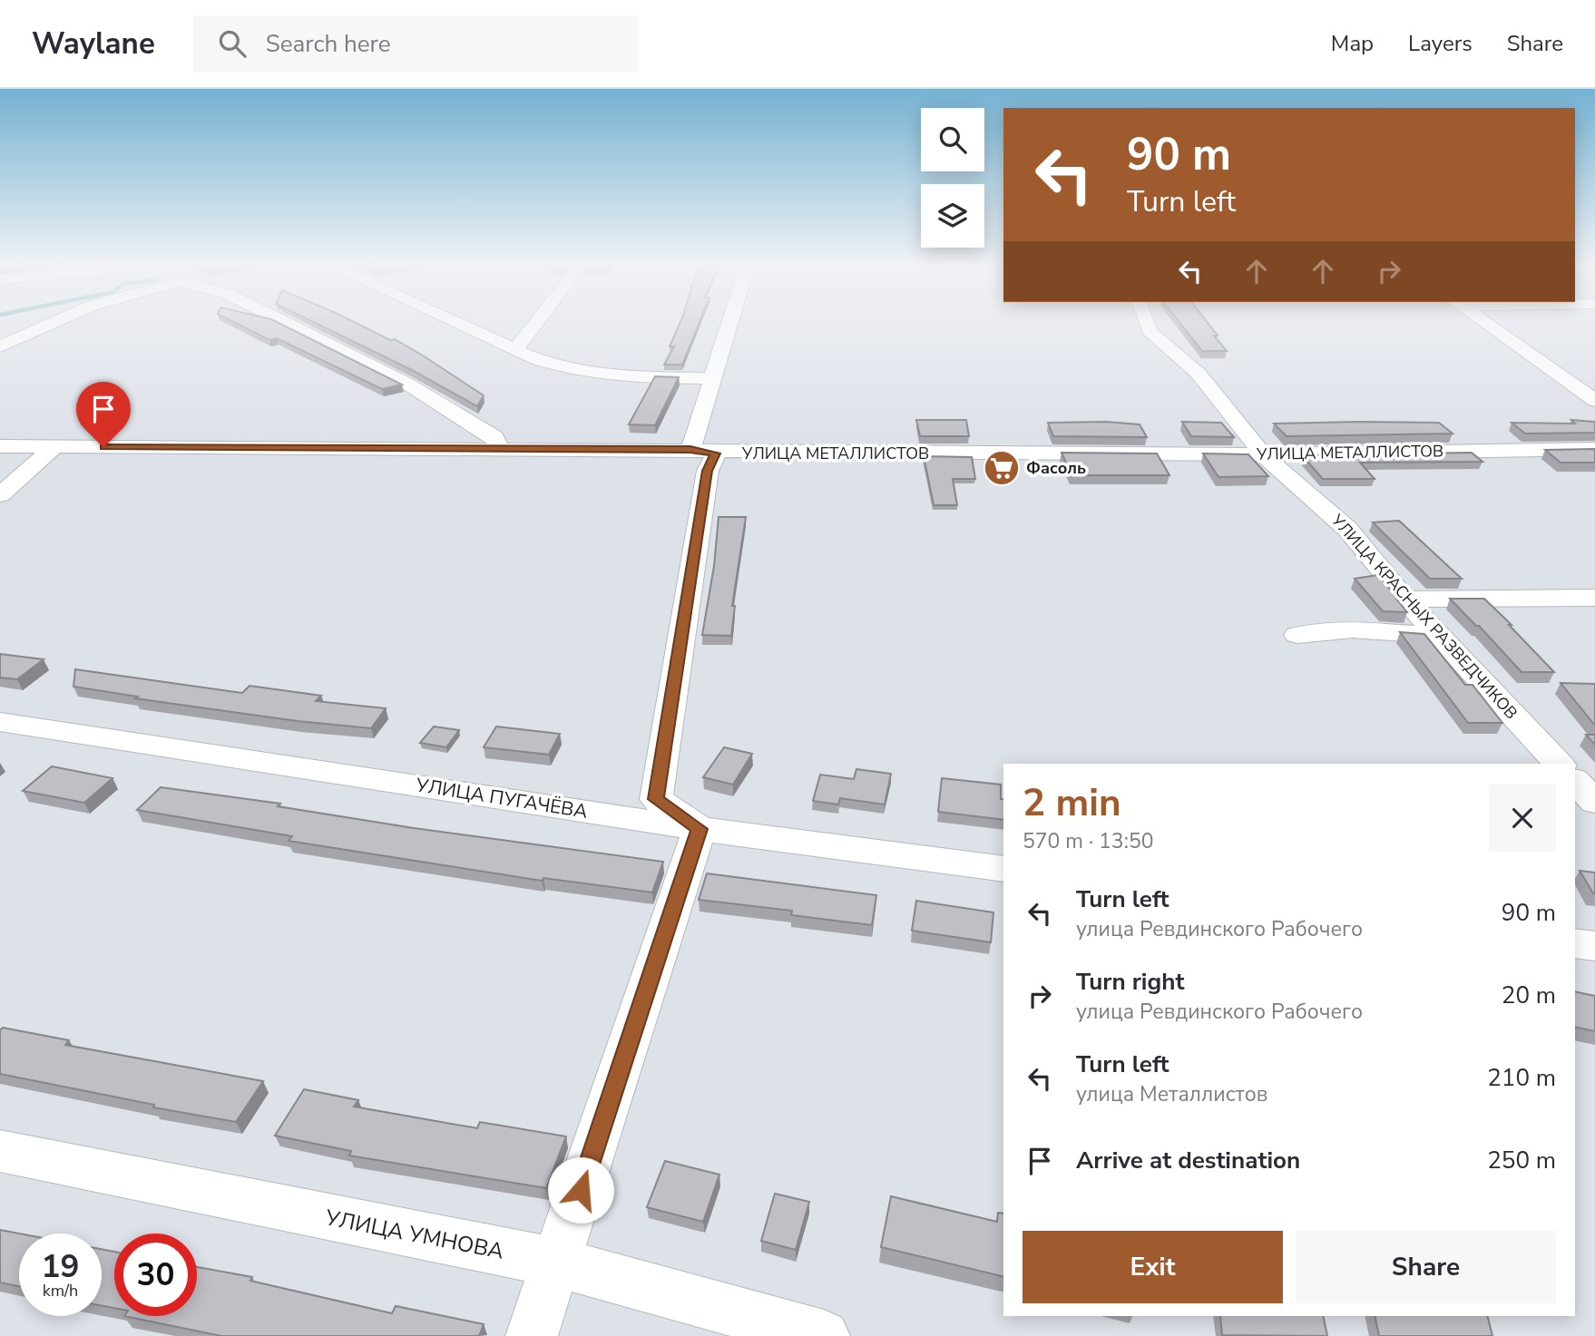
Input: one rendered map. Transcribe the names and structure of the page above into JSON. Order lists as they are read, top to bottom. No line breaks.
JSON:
{"streets":{"street":["УЛИЦА МЕТАЛЛИСТОВ","УЛИЦА КРАСНЫХ РАЗВЕДЧИКОВ","УЛИЦА ПУГАЧЁВА","УЛИЦА УМНОВА"]},"crossings":[["УЛИЦА МЕТАЛЛИСТОВ","УЛИЦА КРАСНЫХ РАЗВЕДЧИКОВ"]],"places":{"supermarket":["Фасоль"]},"page":{"header":"Waylane","search":"Search here","nav":["Map","Layers","Share"],"turn":["90 m","Turn left"],"heading":["2 min","570 m · 13:50"],"list":[{"name":"Turn left","note":"улица Ревдинского Рабочего","value":"90 m"},{"name":"Turn right","note":"улица Ревдинского Рабочего","value":"20 m"},{"name":"Turn left","note":"улица Металлистов","value":"210 m"},{"name":"Arrive at destination","value":"250 m"}],"buttons":["Exit","Share"],"speed":"19 km/h","limit":"30"}}
